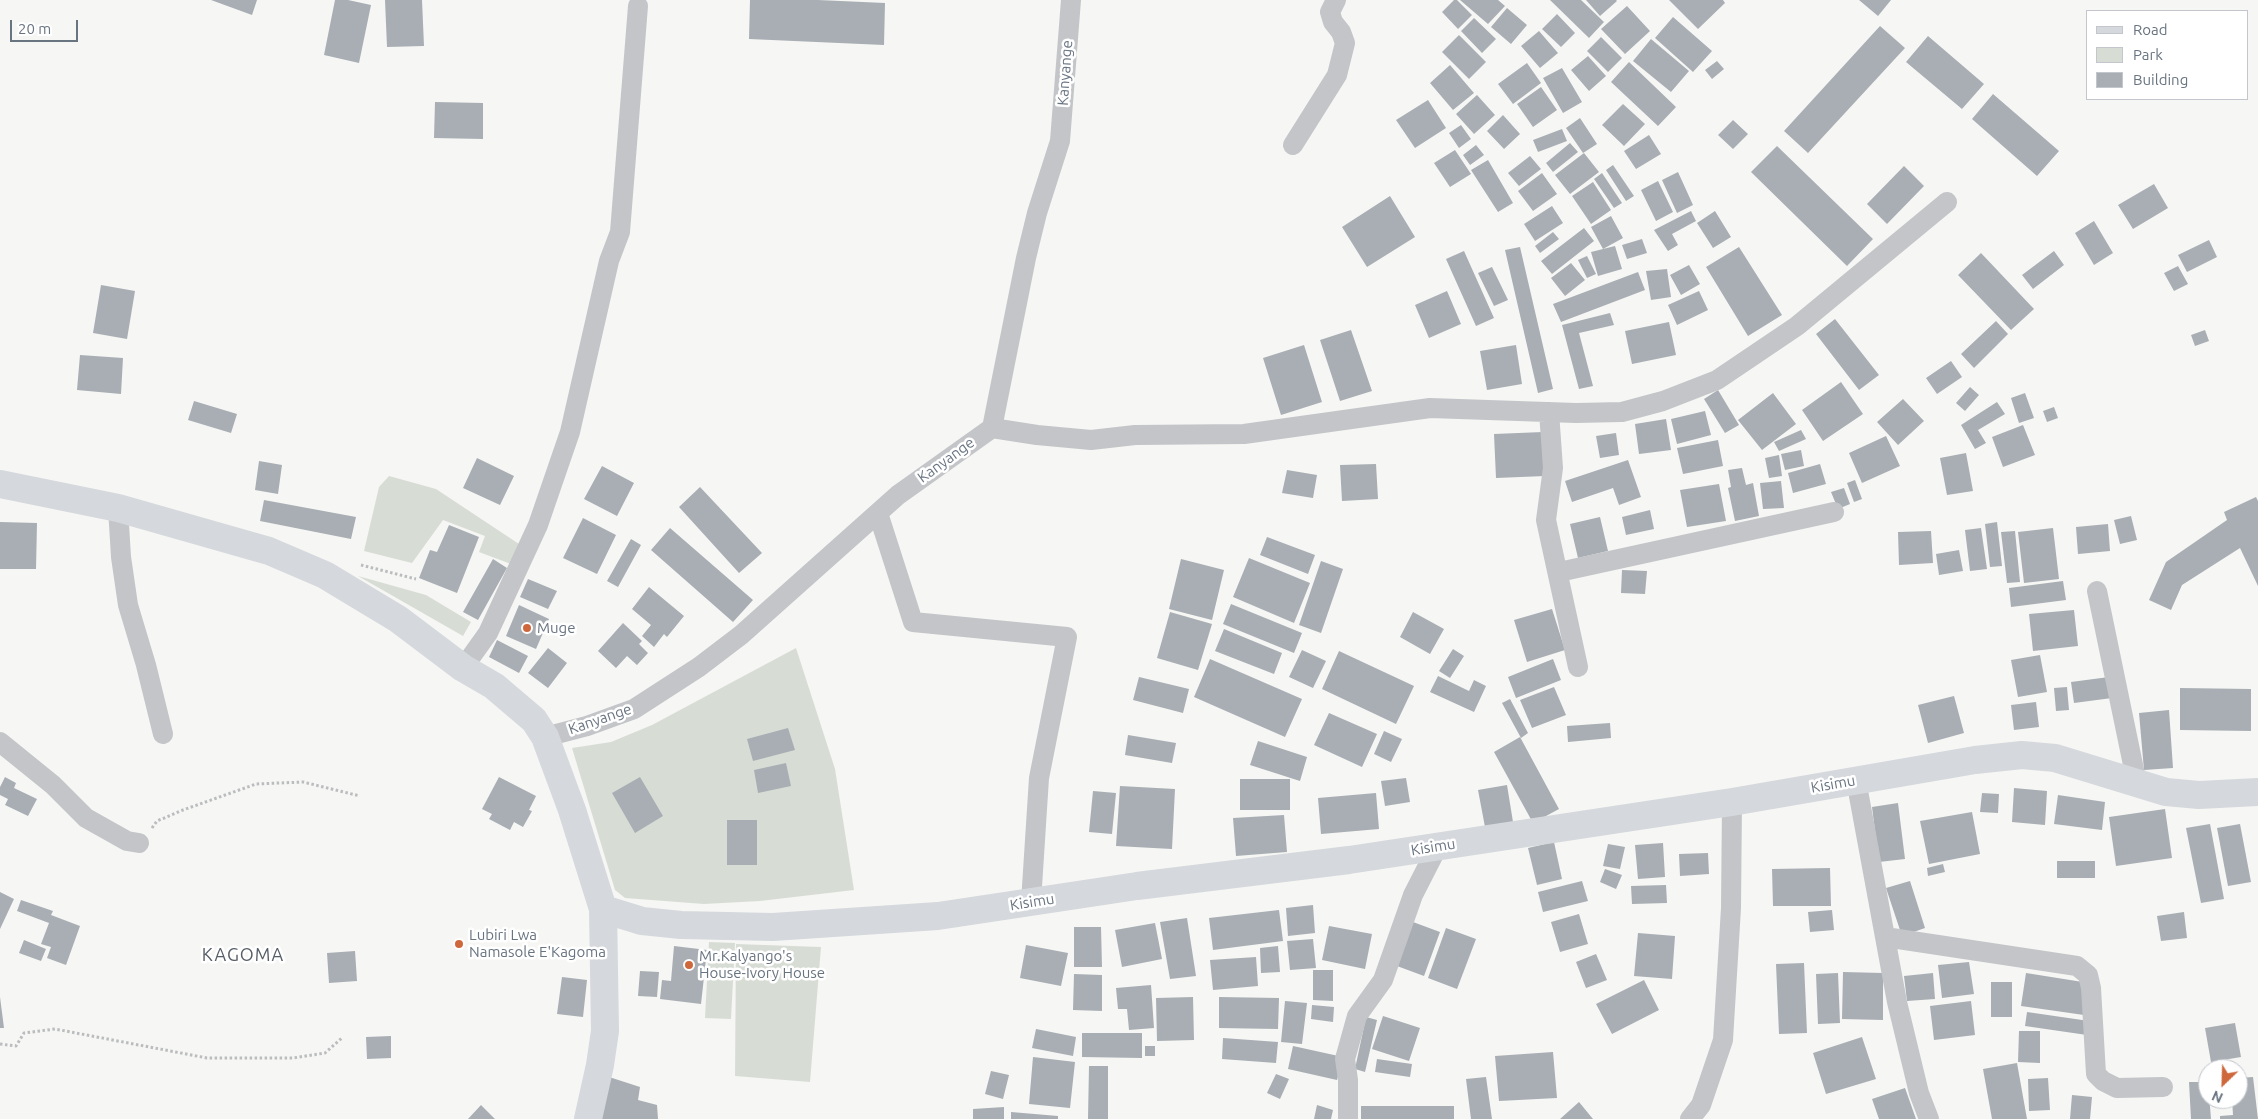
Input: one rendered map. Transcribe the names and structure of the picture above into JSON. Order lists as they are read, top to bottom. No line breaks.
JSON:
{"streets":{"street":["Kanyange","Kisimu"]},"districts":["KAGOMA"],"places":["Muge","Lubiri Lwa Namasole E'Kagoma","Mr.Kalyango's House-Ivory House"],"legend":["Road","Park","Building"],"scale_bar":"20 m","north":"bottom left"}
